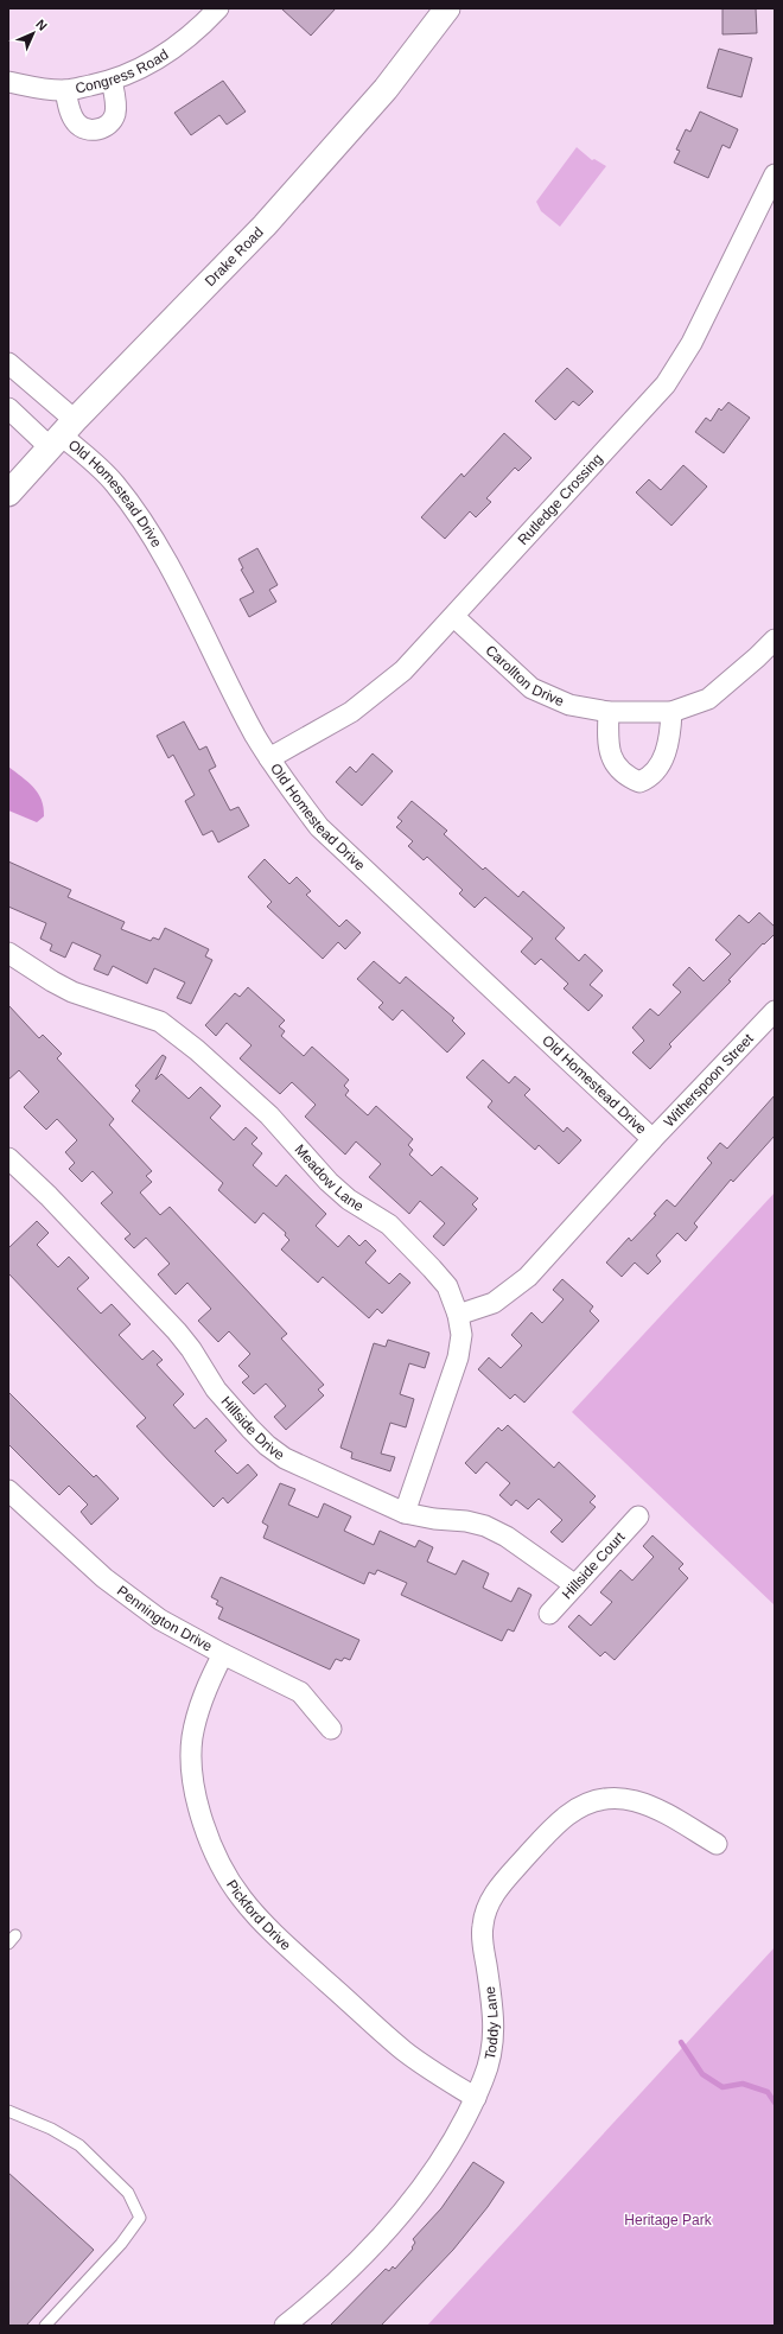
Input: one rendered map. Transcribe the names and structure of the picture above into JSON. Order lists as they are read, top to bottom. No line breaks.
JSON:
{"streets":{"street":["Congress Road","Drake Road","Old Homestead Drive","Rutledge Crossing","Carollton Drive","Witherspoon Street","Meadow Lane","Hillside Drive","Hillside Court","Pennington Drive","Pickford Drive","Toddy Lane"]},"crossings":[["Drake Road","Old Homestead Drive"],["Old Homestead Drive","Rutledge Crossing"],["Old Homestead Drive","Witherspoon Street"],["Rutledge Crossing","Carollton Drive"],["Witherspoon Street","Meadow Lane"],["Meadow Lane","Hillside Drive"],["Hillside Drive","Hillside Court"],["Pennington Drive","Pickford Drive"],["Pickford Drive","Toddy Lane"]],"parks":["Heritage Park"],"north":"top right"}
